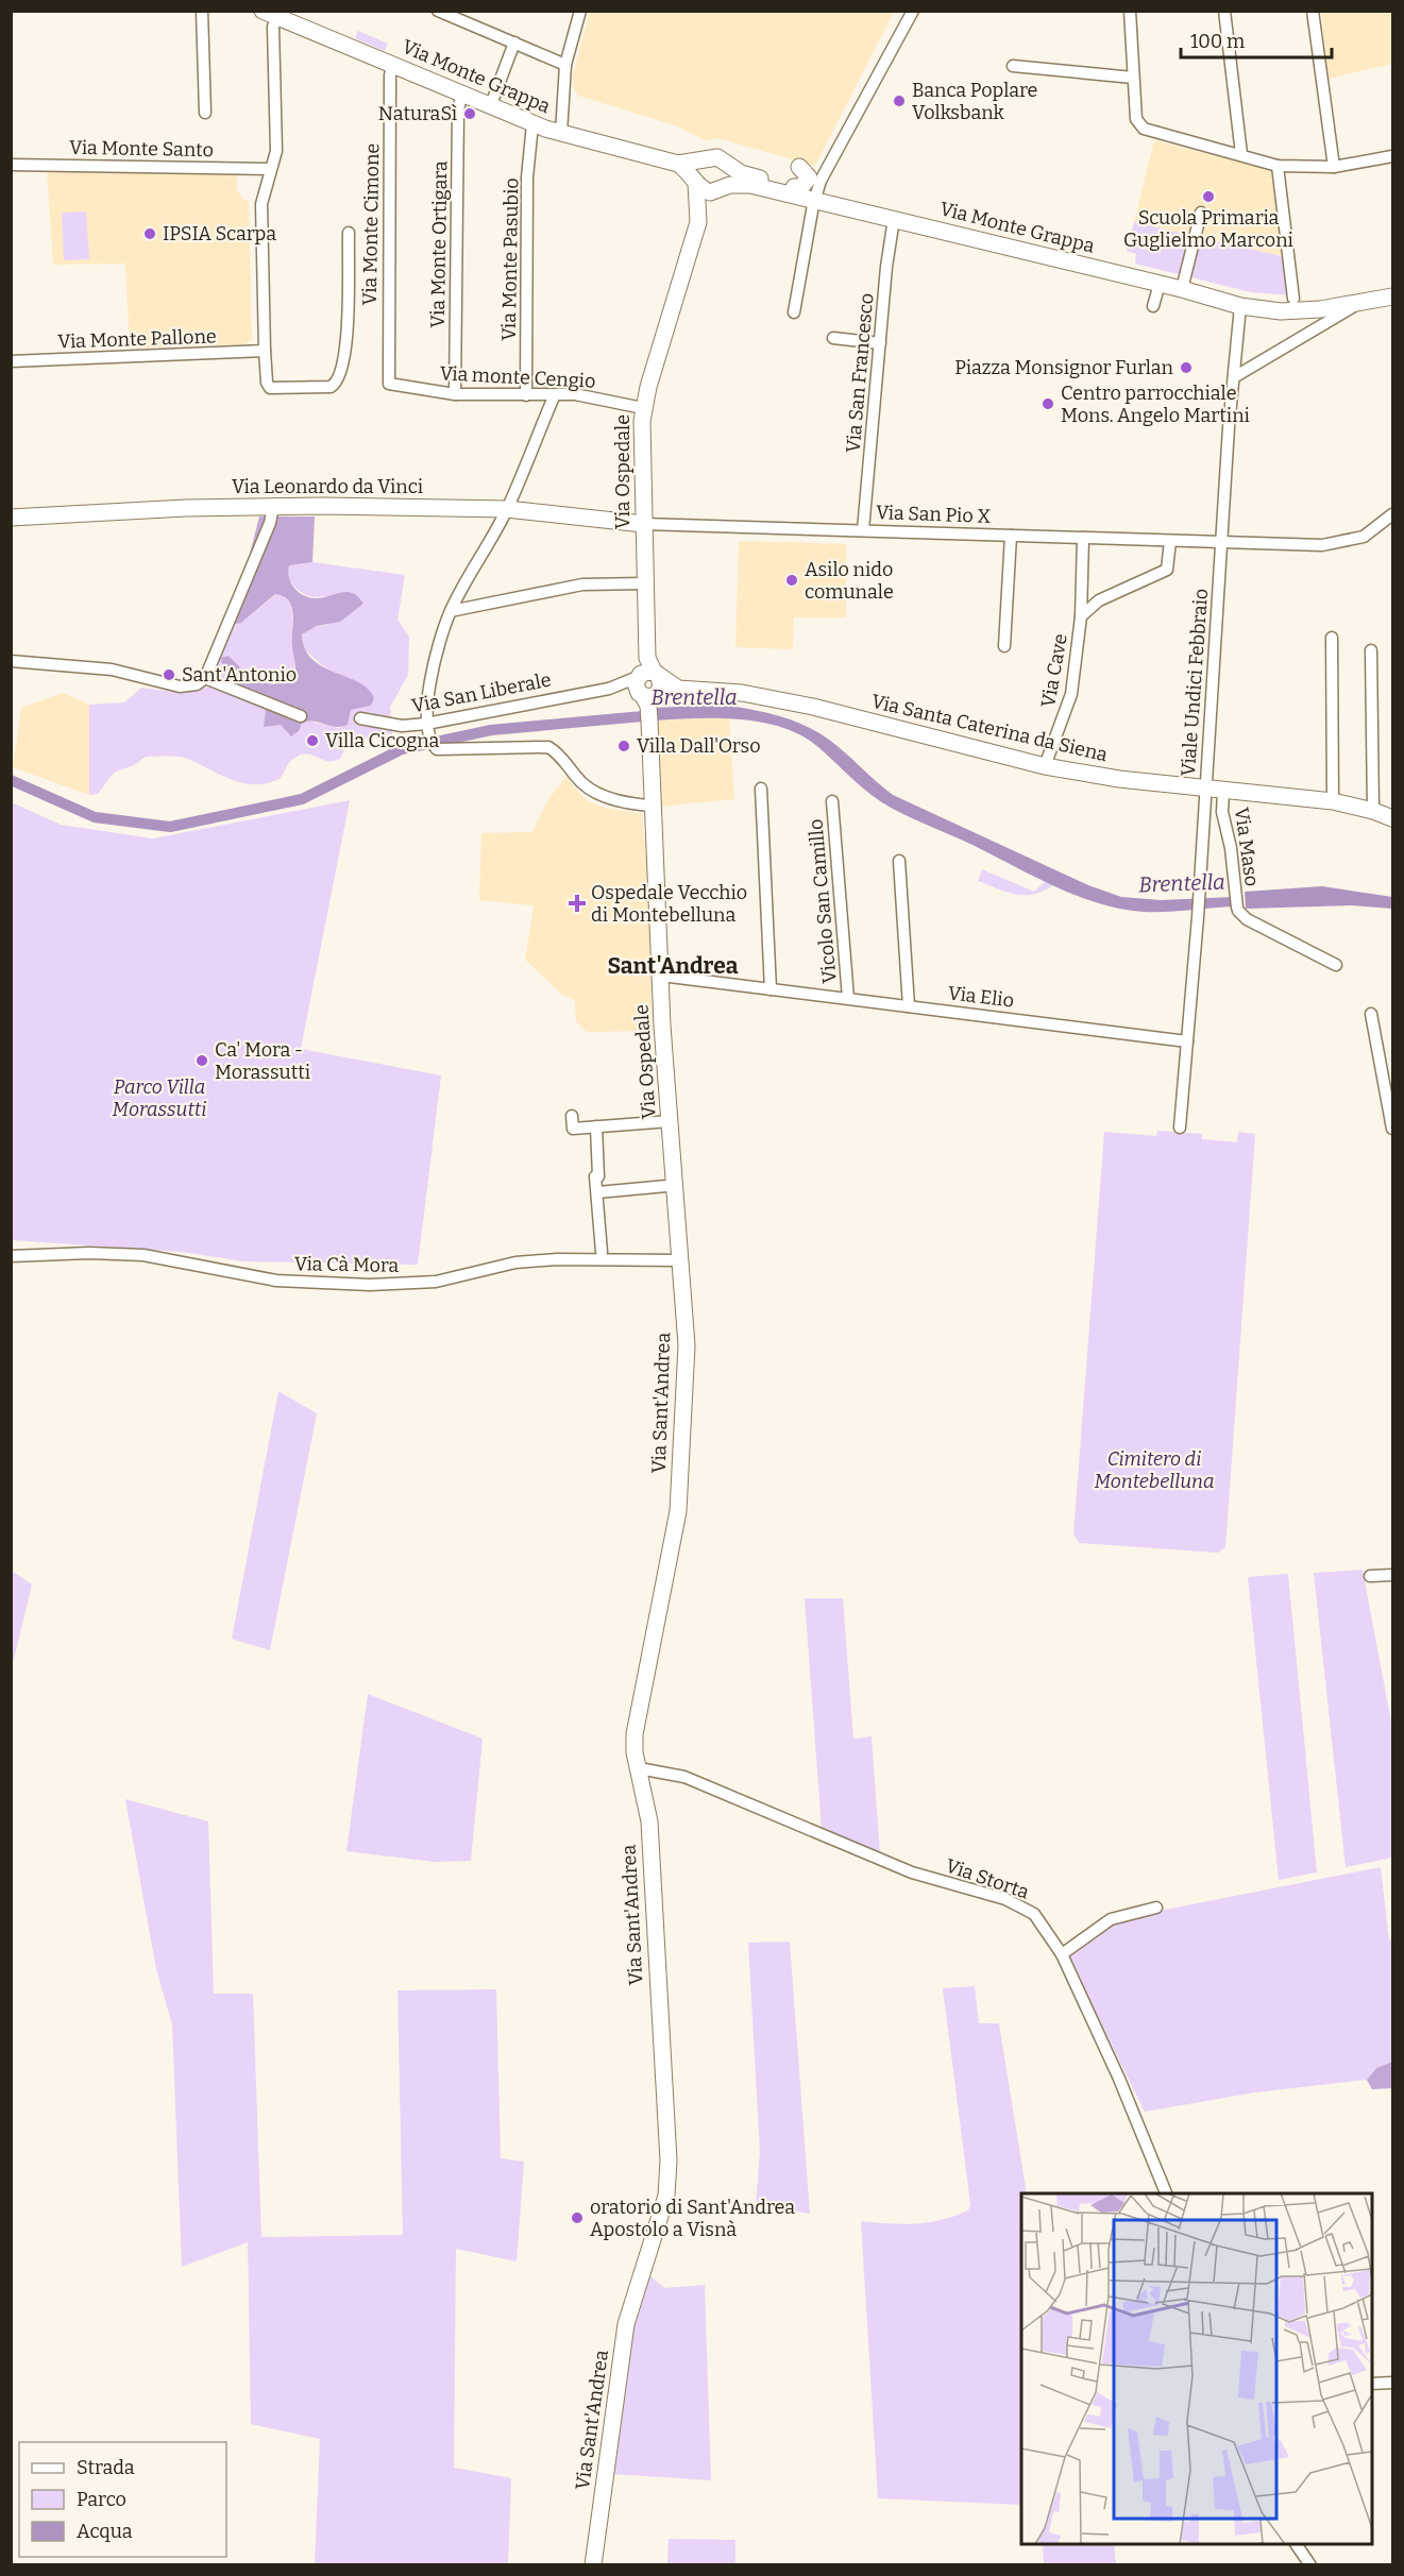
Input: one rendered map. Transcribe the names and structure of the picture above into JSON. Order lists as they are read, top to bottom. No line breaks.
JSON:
{"streets":{"street":["Via Monte Grappa","Via Monte Santo","Via Monte Cimone","Via Monte Ortigara","Via Monte Pasubio","Via Monte Pallone","Via San Francesco","Via monte Cengio","Via Ospedale","Via Leonardo da Vinci","Via San Pio X","Via Cave","Viale Undici Febbraio","Via San Liberale","Via Santa Caterina da Siena","Via Maso","Vicolo San Camillo","Via Elio","Via Cà Mora","Via Sant'Andrea","Via Storta"]},"crossings":[["Via Monte Grappa","Via Monte Cimone"],["Via Monte Grappa","Via Monte Ortigara"],["Via Monte Grappa","Via Monte Pasubio"],["Via Monte Grappa","Via San Francesco"],["Via Monte Grappa","Via Ospedale"],["Via Monte Grappa","Viale Undici Febbraio"],["Via Monte Cimone","Via monte Cengio"],["Via Monte Ortigara","Via monte Cengio"],["Via Monte Pasubio","Via monte Cengio"],["Via San Francesco","Via San Pio X"],["Via monte Cengio","Via Ospedale"],["Via Ospedale","Via Leonardo da Vinci"],["Via Ospedale","Via San Pio X"],["Via Ospedale","Via San Liberale"],["Via Ospedale","Via Santa Caterina da Siena"],["Via Ospedale","Via Elio"],["Via Ospedale","Via Cà Mora"],["Via Ospedale","Via Sant'Andrea"],["Via Leonardo da Vinci","Via San Pio X"],["Via San Pio X","Via Cave"],["Via San Pio X","Viale Undici Febbraio"],["Via Cave","Via Santa Caterina da Siena"],["Viale Undici Febbraio","Via Santa Caterina da Siena"],["Viale Undici Febbraio","Via Elio"],["Via San Liberale","Via Santa Caterina da Siena"],["Via Santa Caterina da Siena","Via Maso"],["Vicolo San Camillo","Via Elio"],["Via Cà Mora","Via Sant'Andrea"],["Via Sant'Andrea","Via Storta"]],"districts":["Sant'Andrea"],"water":["Brentella"],"parks":["Parco Villa Morassutti","Cimitero di Montebelluna"],"places":{"other":["Banca Poplare Volksbank","NaturaSì","Scuola Primaria Guglielmo Marconi","IPSIA Scarpa","Piazza Monsignor Furlan","Centro parrocchiale Mons. Angelo Martini","Asilo nido comunale","Sant'Antonio","Villa Cicogna","Villa Dall'Orso","Ca' Mora - Morassutti","oratorio di Sant'Andrea Apostolo a Visnà"],"health":["Ospedale Vecchio di Montebelluna"]},"legend":["Strada","Parco","Acqua"],"scale_bar":"100 m"}
